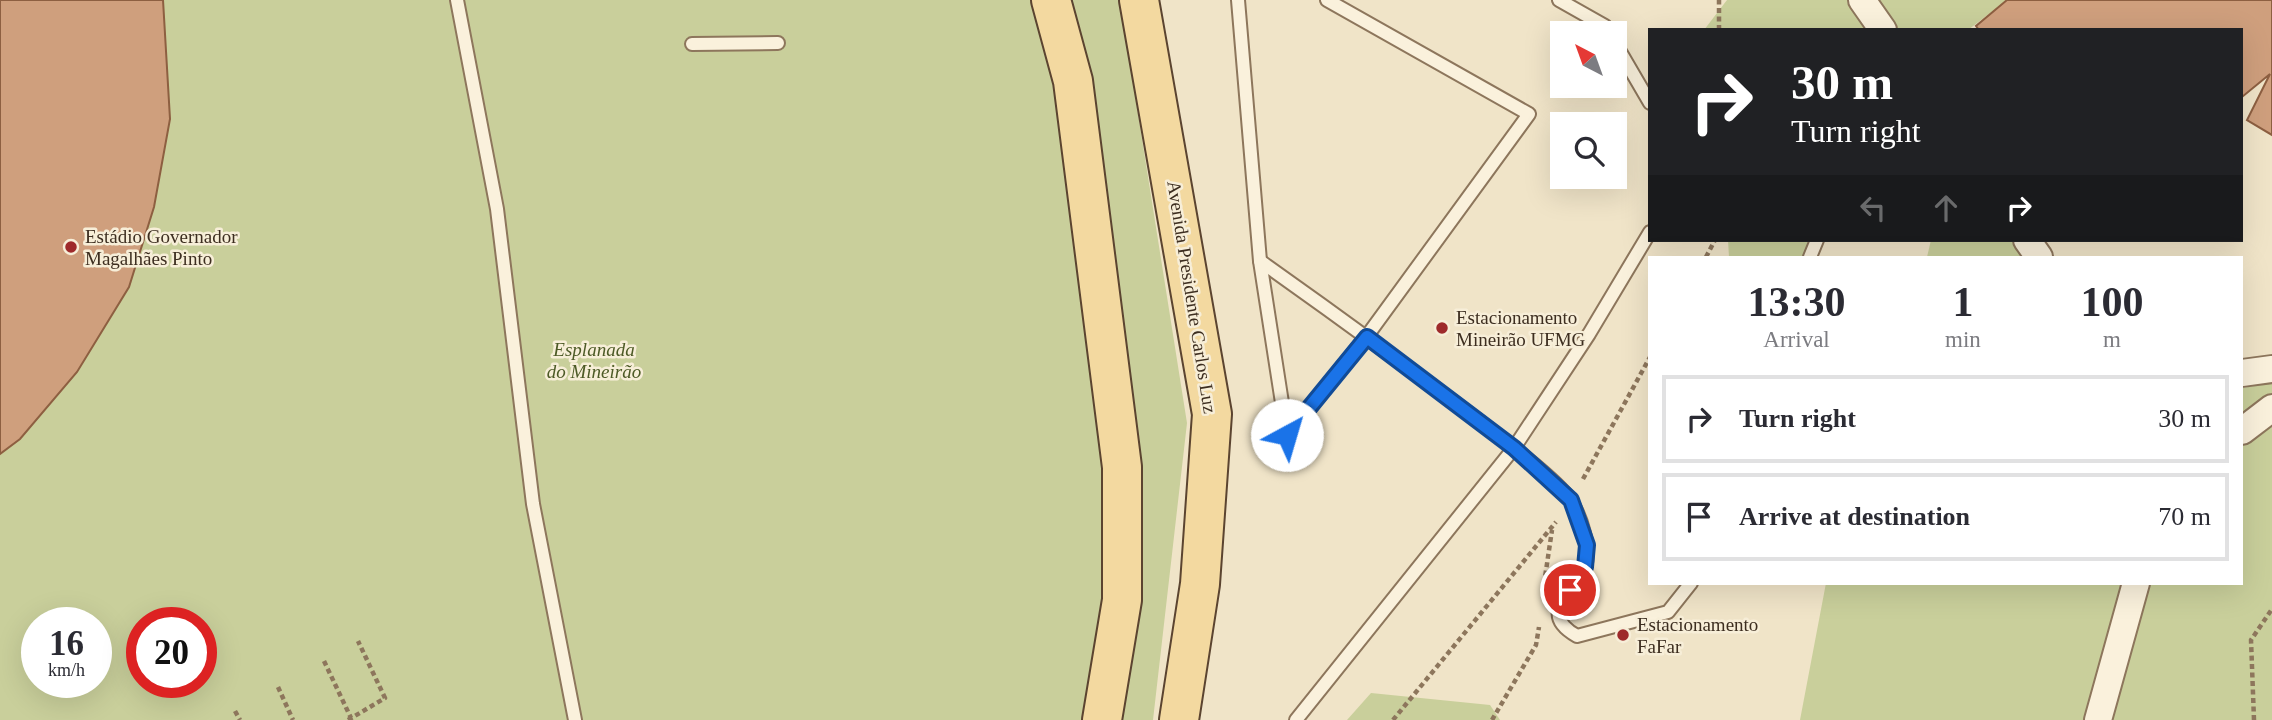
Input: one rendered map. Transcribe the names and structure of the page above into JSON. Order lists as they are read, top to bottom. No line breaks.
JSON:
{"streets":{"main road":["Avenida Presidente Carlos Luz"]},"parks":["Esplanada do Mineirão"],"places":["Estádio Governador Magalhães Pinto","Estacionamento Mineirão UFMG","Estacionamento FaFar"],"north":"top left","page":{"turn":["30 m","Turn right"],"eta":["13:30","Arrival","1","min","100","m"],"list":[{"name":"Turn right","value":"30 m"},{"name":"Arrive at destination","value":"70 m"}],"speed":"16 km/h","limit":"20"}}
